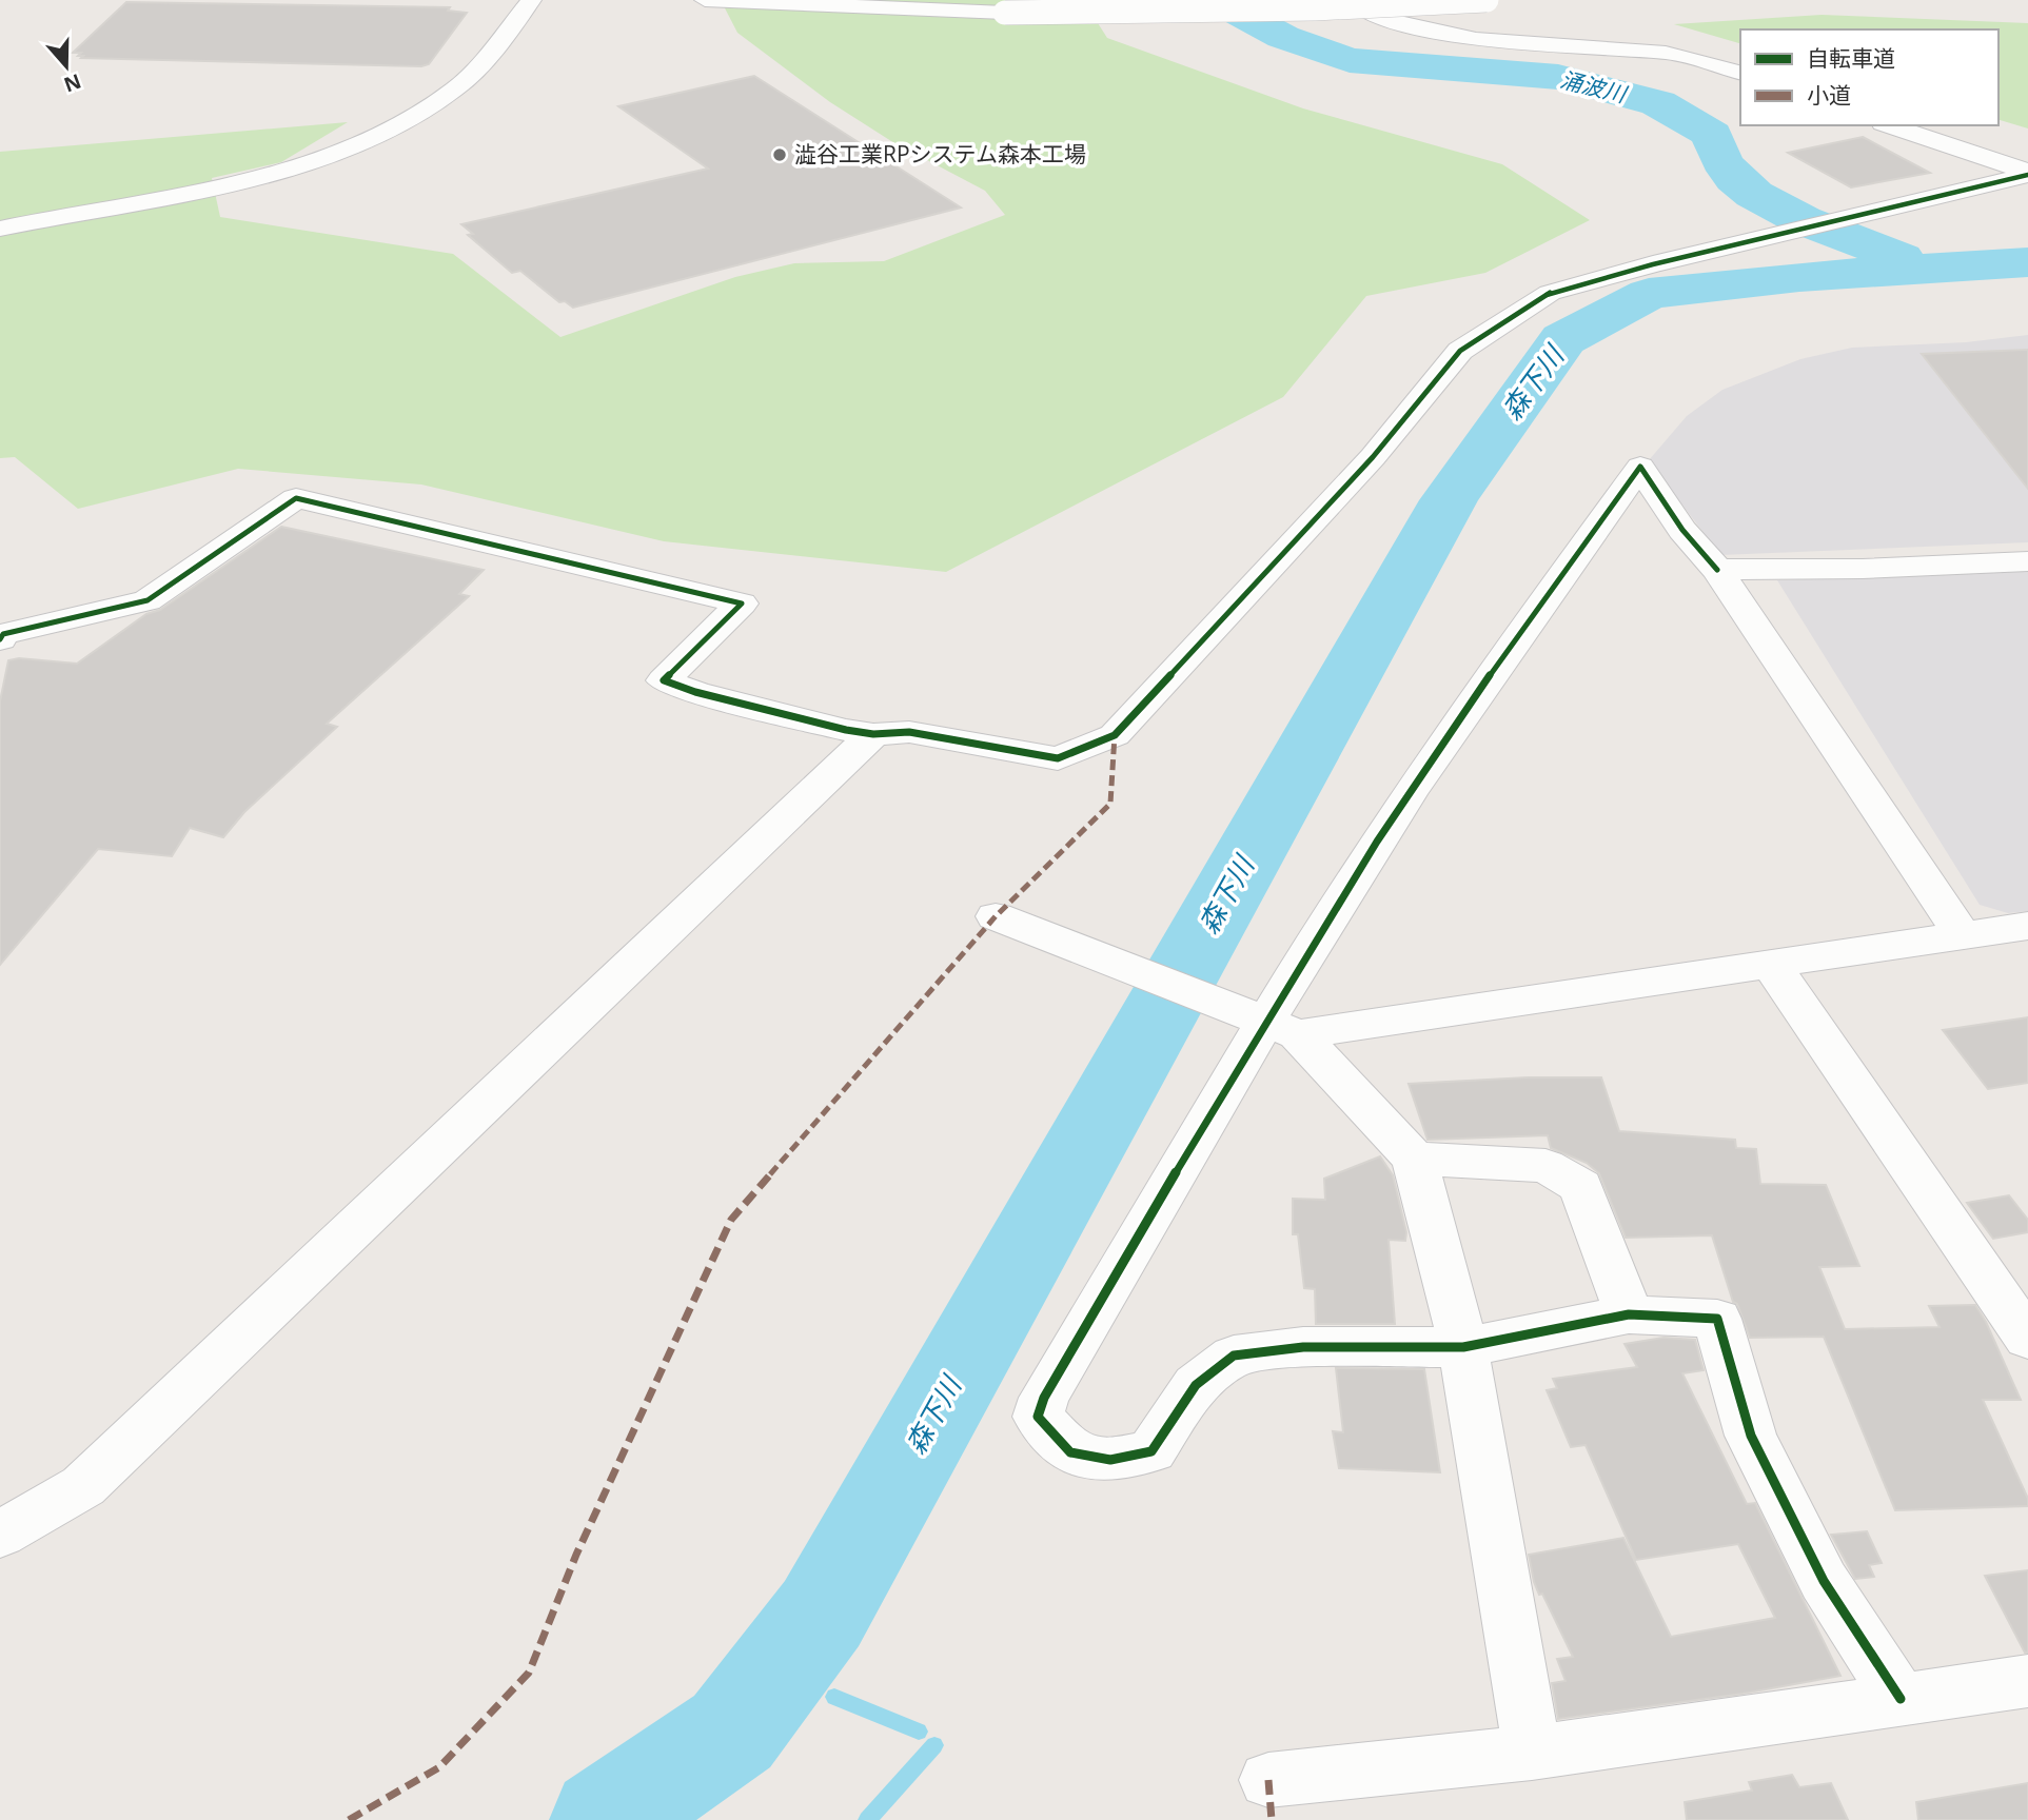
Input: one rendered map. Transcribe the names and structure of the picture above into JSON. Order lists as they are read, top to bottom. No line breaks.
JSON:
{"water":["涌波川","森下川"],"places":["澁谷工業RPシステム森本工場"],"legend":["自転車道","小道"],"north":"bottom"}
